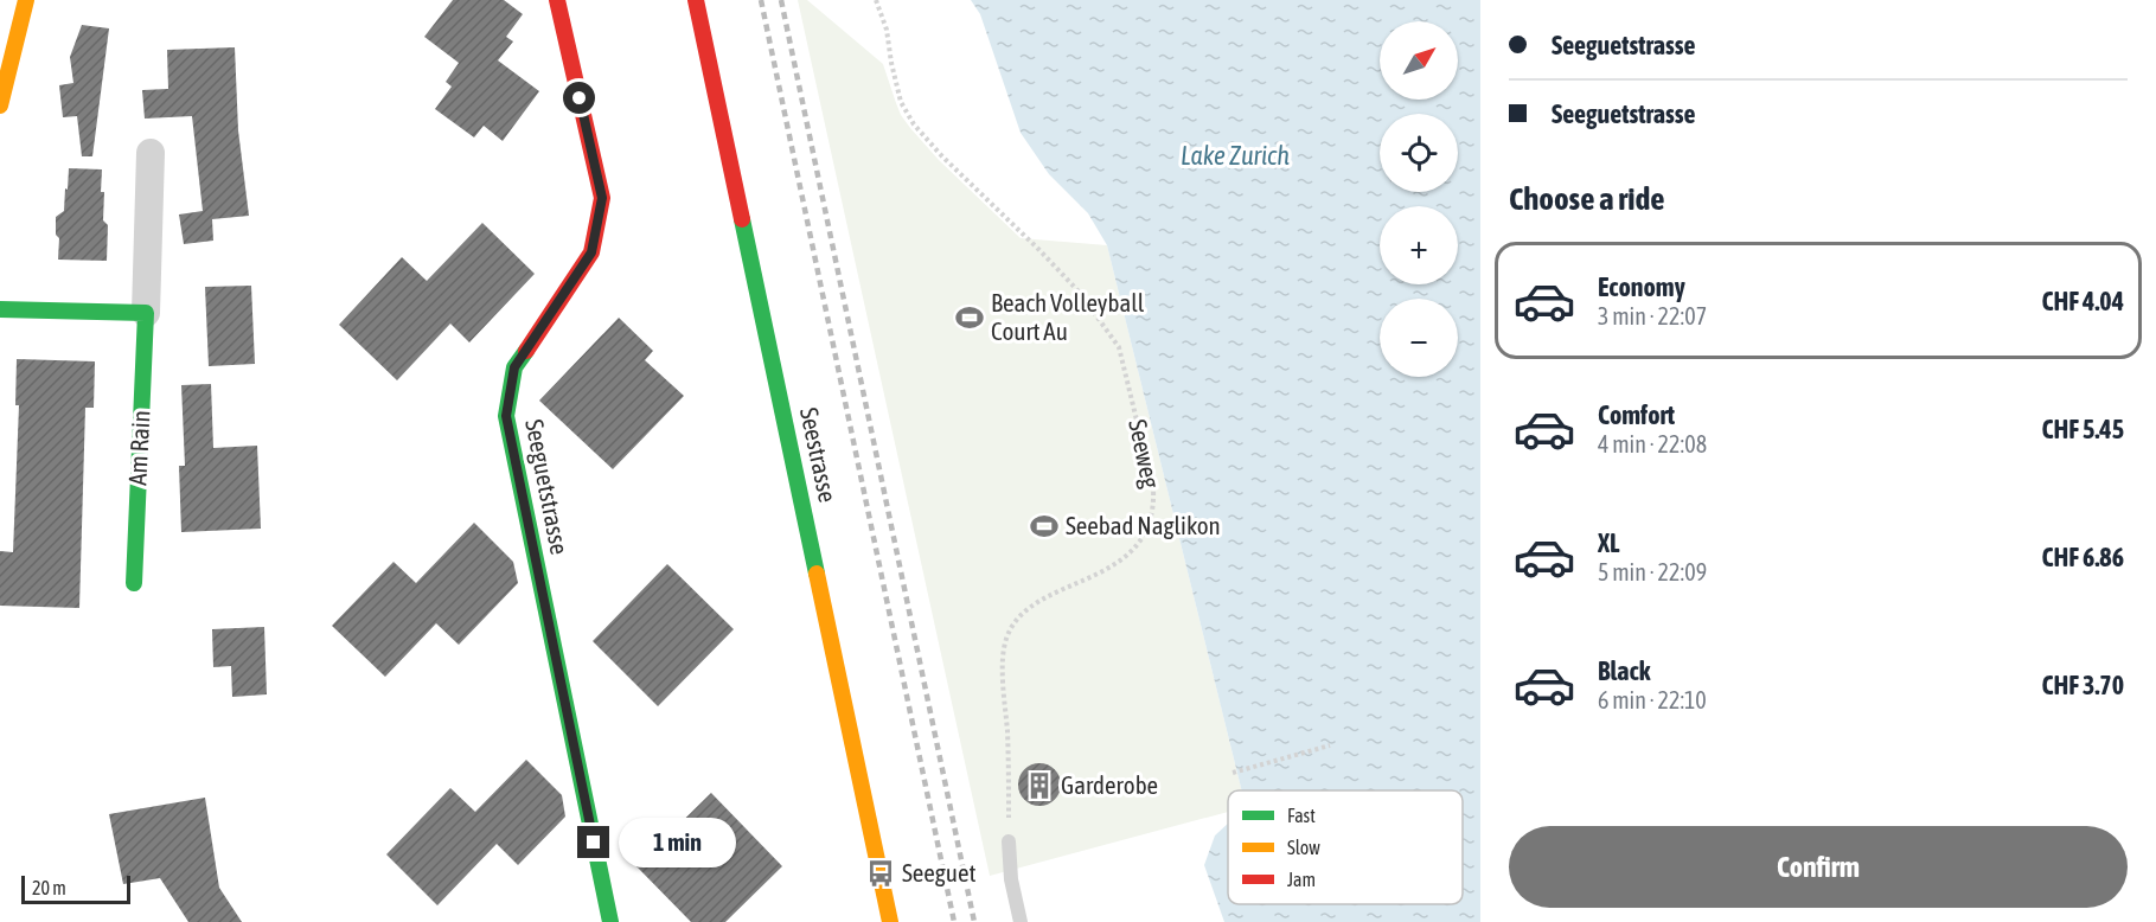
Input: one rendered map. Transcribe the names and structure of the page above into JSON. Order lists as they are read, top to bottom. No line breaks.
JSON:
{"streets":{"street":["Am Rain","Seestrasse","Seeguetstrasse"],"path":["Seeweg"]},"water":["Lake Zurich"],"places":{"sports":["Beach Volleyball Court Au","Seebad Naglikon"],"building":["Garderobe"],"bus stop":["Seeguet"]},"legend":["Fast","Slow","Jam"],"scale_bar":"20 m","north":"top right","page":{"banner":["Seeguetstrasse","Seeguetstrasse"],"map_buttons":["+","−"],"heading":"Choose a ride","list":[{"name":"Economy","note":"3 min · 22:07","value":"CHF 4.04"},{"name":"Comfort","note":"4 min · 22:08","value":"CHF 5.45"},{"name":"XL","note":"5 min · 22:09","value":"CHF 6.86"},{"name":"Black","note":"6 min · 22:10","value":"CHF 3.70"}],"buttons":"Confirm","bubble":"1 min","scale":"20 m"}}
